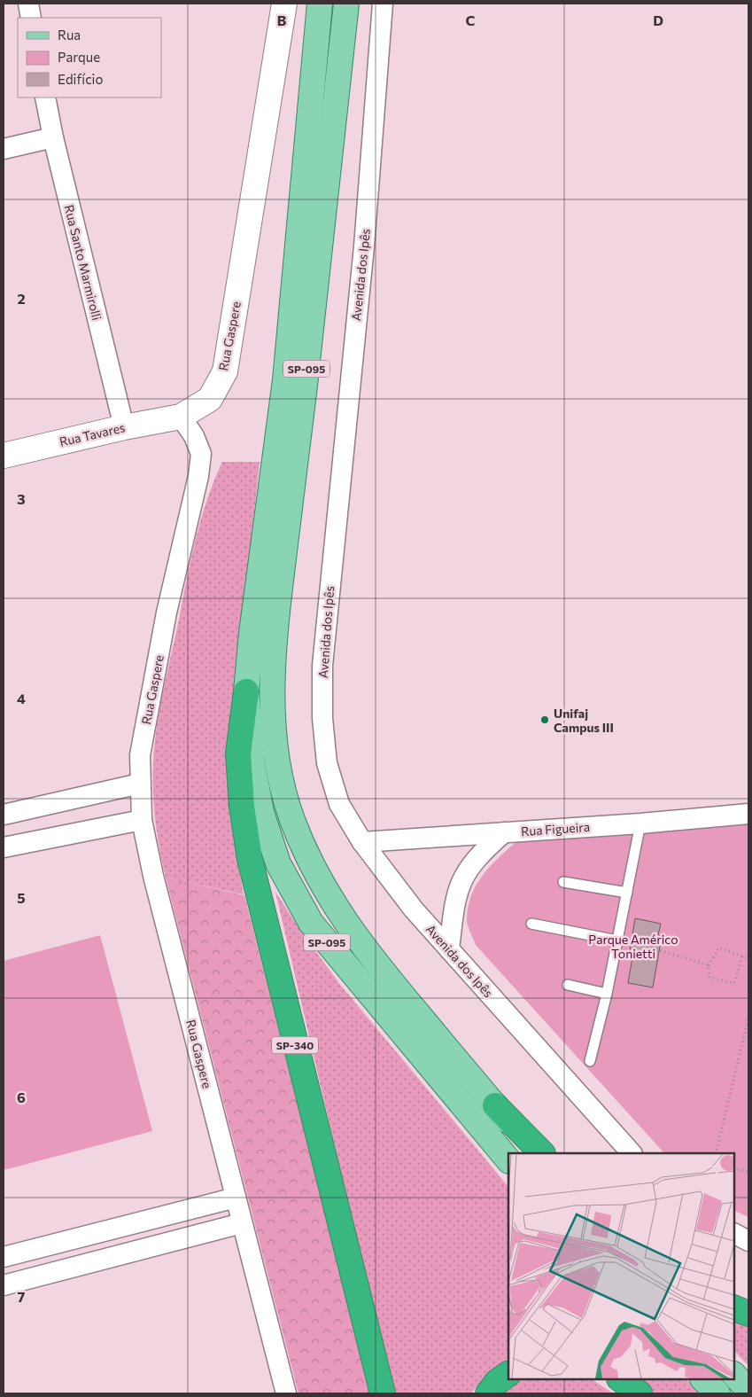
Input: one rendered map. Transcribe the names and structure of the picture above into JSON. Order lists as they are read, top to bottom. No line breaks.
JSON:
{"streets":{"highway":["SP-340"],"main road":["SP-095"],"street":["Rua Santo Marmirolli","Avenida dos Ipês","Rua Gaspere","Rua Tavares","Rua Figueira"]},"crossings":[["Rua Santo Marmirolli","Rua Tavares"],["Avenida dos Ipês","Rua Figueira"],["Rua Gaspere","Rua Tavares"],["SP-095","SP-340"]],"parks":["Parque Américo Tonietti"],"places":["Unifaj Campus III"],"legend":["Rua","Parque","Edifício"],"grid":{"columns":["B","C","D"],"rows":["2","3","4","5","6","7"]}}
